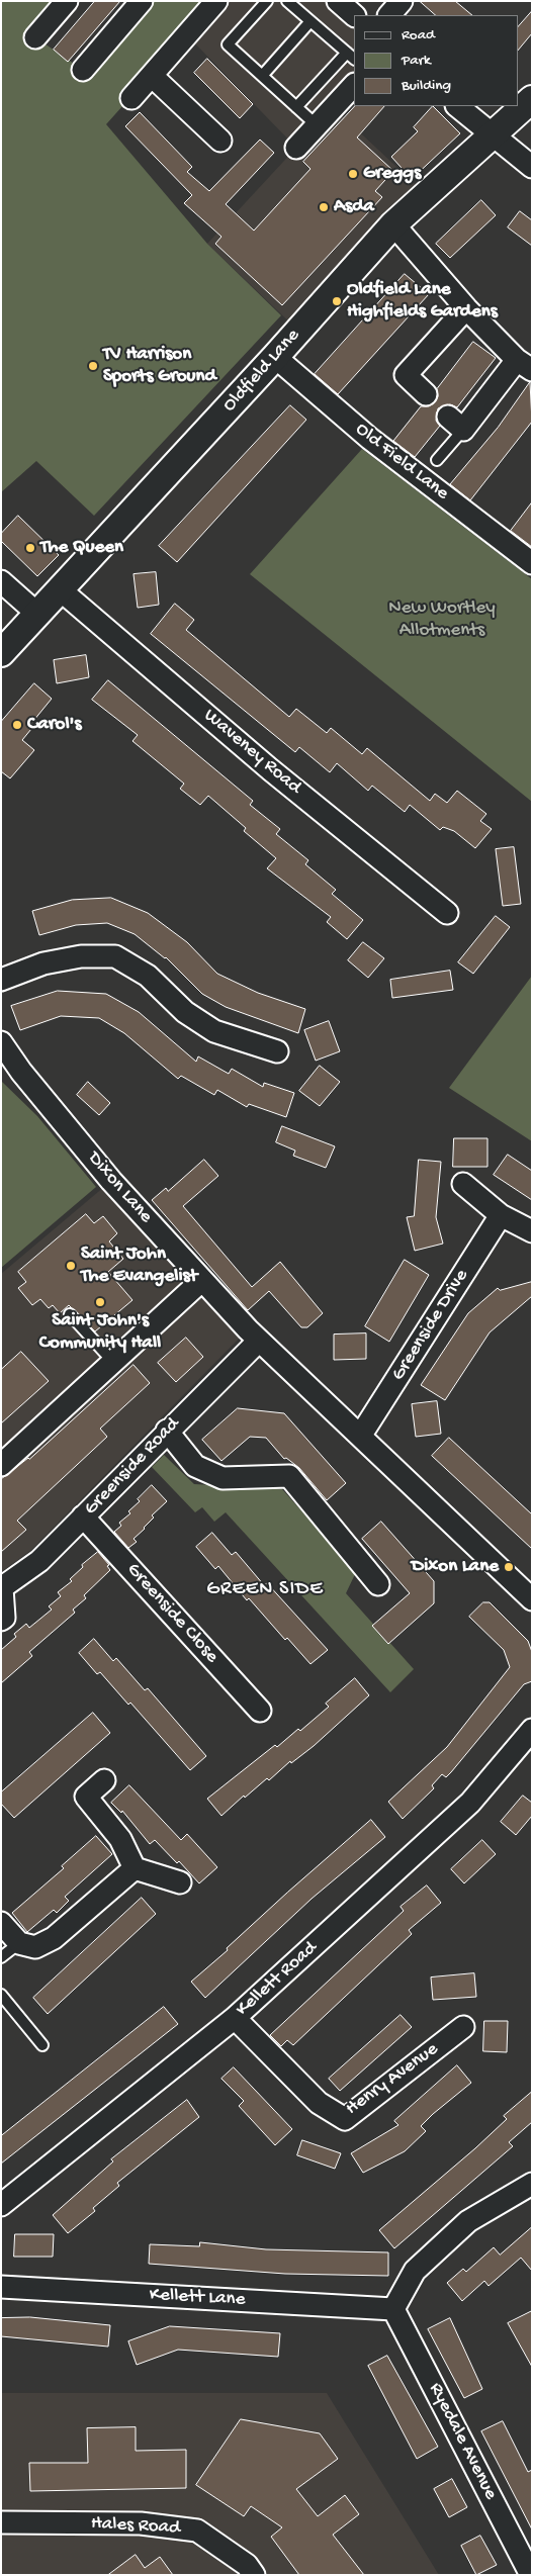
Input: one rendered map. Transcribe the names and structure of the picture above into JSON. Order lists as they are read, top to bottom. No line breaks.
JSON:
{"streets":{"street":["Oldfield Lane","Old Field Lane","Waveney Road","Dixon Lane","Greenside Drive","Greenside Road","Greenside Close","Kellett Road","Henry Avenue","Kellett Lane","Ryedale Avenue","Hales Road"]},"crossings":[["Oldfield Lane","Old Field Lane"],["Oldfield Lane","Waveney Road"],["Dixon Lane","Greenside Drive"],["Dixon Lane","Greenside Road"],["Greenside Road","Greenside Close"],["Kellett Road","Henry Avenue"],["Kellett Lane","Ryedale Avenue"]],"districts":["GREEN SIDE"],"parks":["New Wortley Allotments"],"places":["Greggs","Asda","Oldfield Lane Highfields Gardens","TV Harrison Sports Ground","The Queen","Carol's","Saint John The Evangelist","Saint John's Community Hall","Dixon Lane"],"legend":["Road","Park","Building"]}
